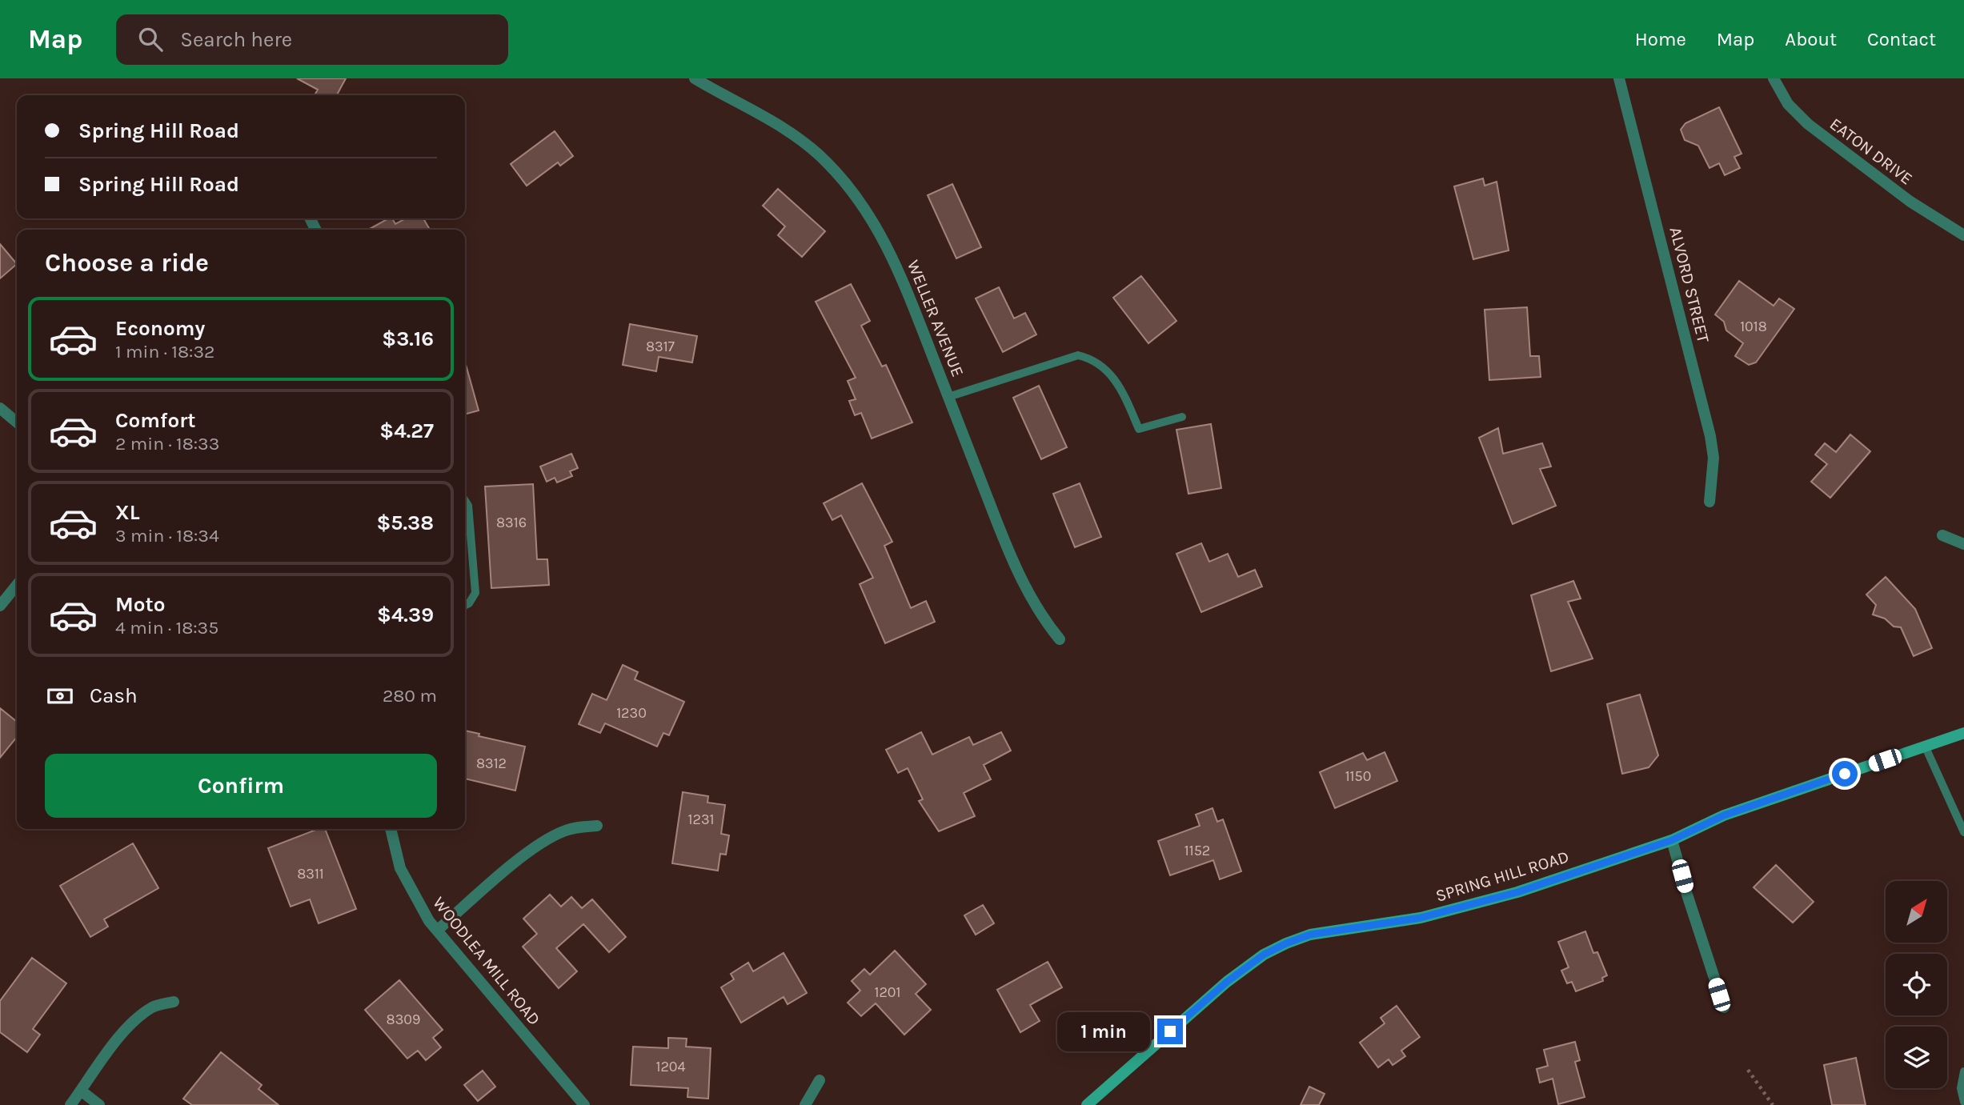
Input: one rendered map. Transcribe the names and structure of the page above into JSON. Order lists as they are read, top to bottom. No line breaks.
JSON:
{"streets":{"main road":["SPRING HILL ROAD"],"street":["EATON DRIVE","ALVORD STREET","WELLER AVENUE","WOODLEA MILL ROAD"]},"house_numbers":["1018","8317","8316","1230","8312","1150","1231","1152","8311","1201","8309","1204"],"north":"top right","page":{"header":"Map","search":"Search here","nav":["Home","Map","About","Contact"],"banner":["Spring Hill Road","Spring Hill Road"],"heading":"Choose a ride","list":[{"name":"Economy","note":"1 min · 18:32","value":"$3.16"},{"name":"Comfort","note":"2 min · 18:33","value":"$4.27"},{"name":"XL","note":"3 min · 18:34","value":"$5.38"},{"name":"Moto","note":"4 min · 18:35","value":"$4.39"}],"pay":["Cash","280 m"],"buttons":"Confirm","bubble":"1 min"}}
